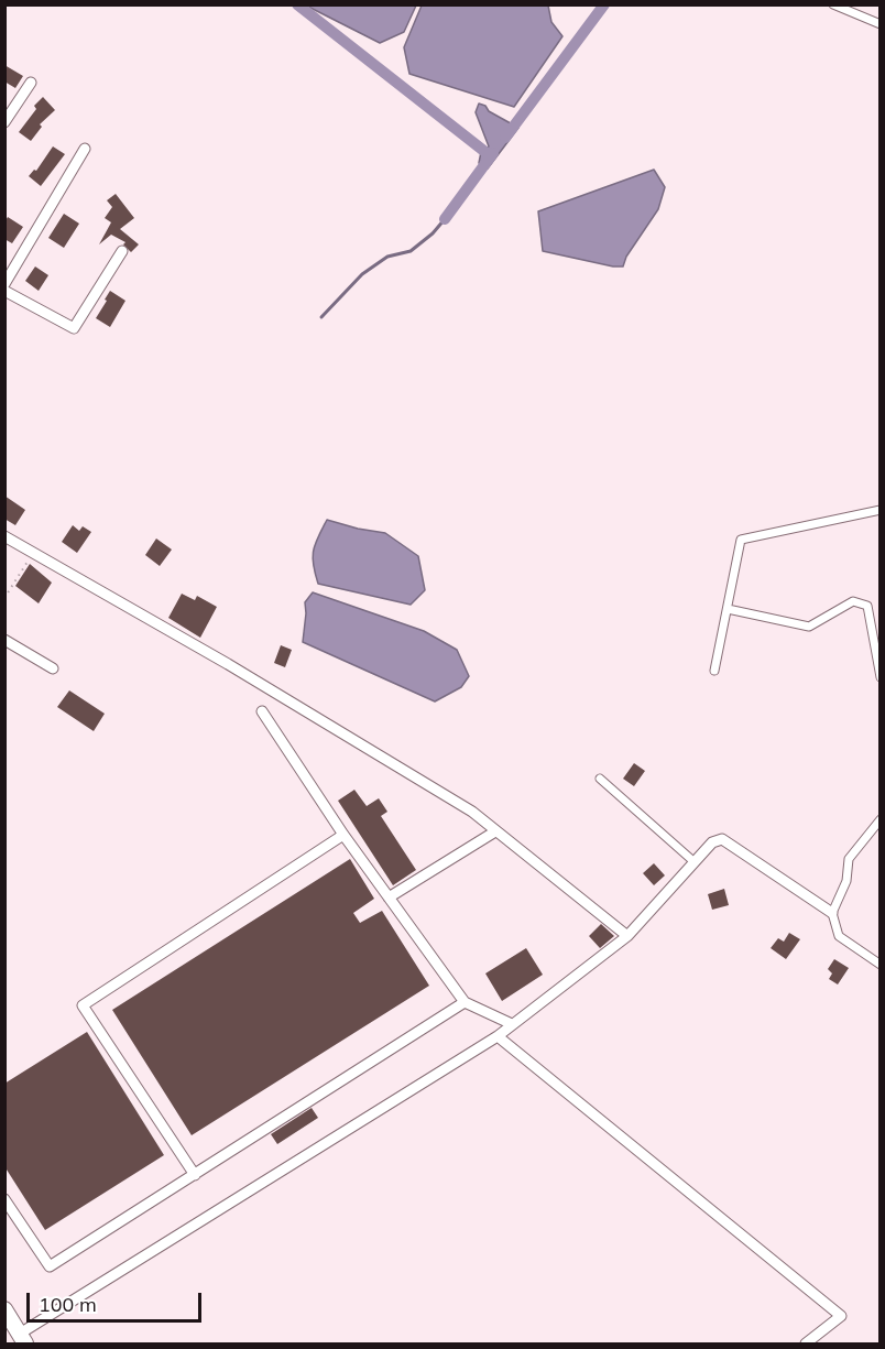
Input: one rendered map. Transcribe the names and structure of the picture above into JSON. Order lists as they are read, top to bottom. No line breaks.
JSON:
{"scale_bar":"100 m"}
